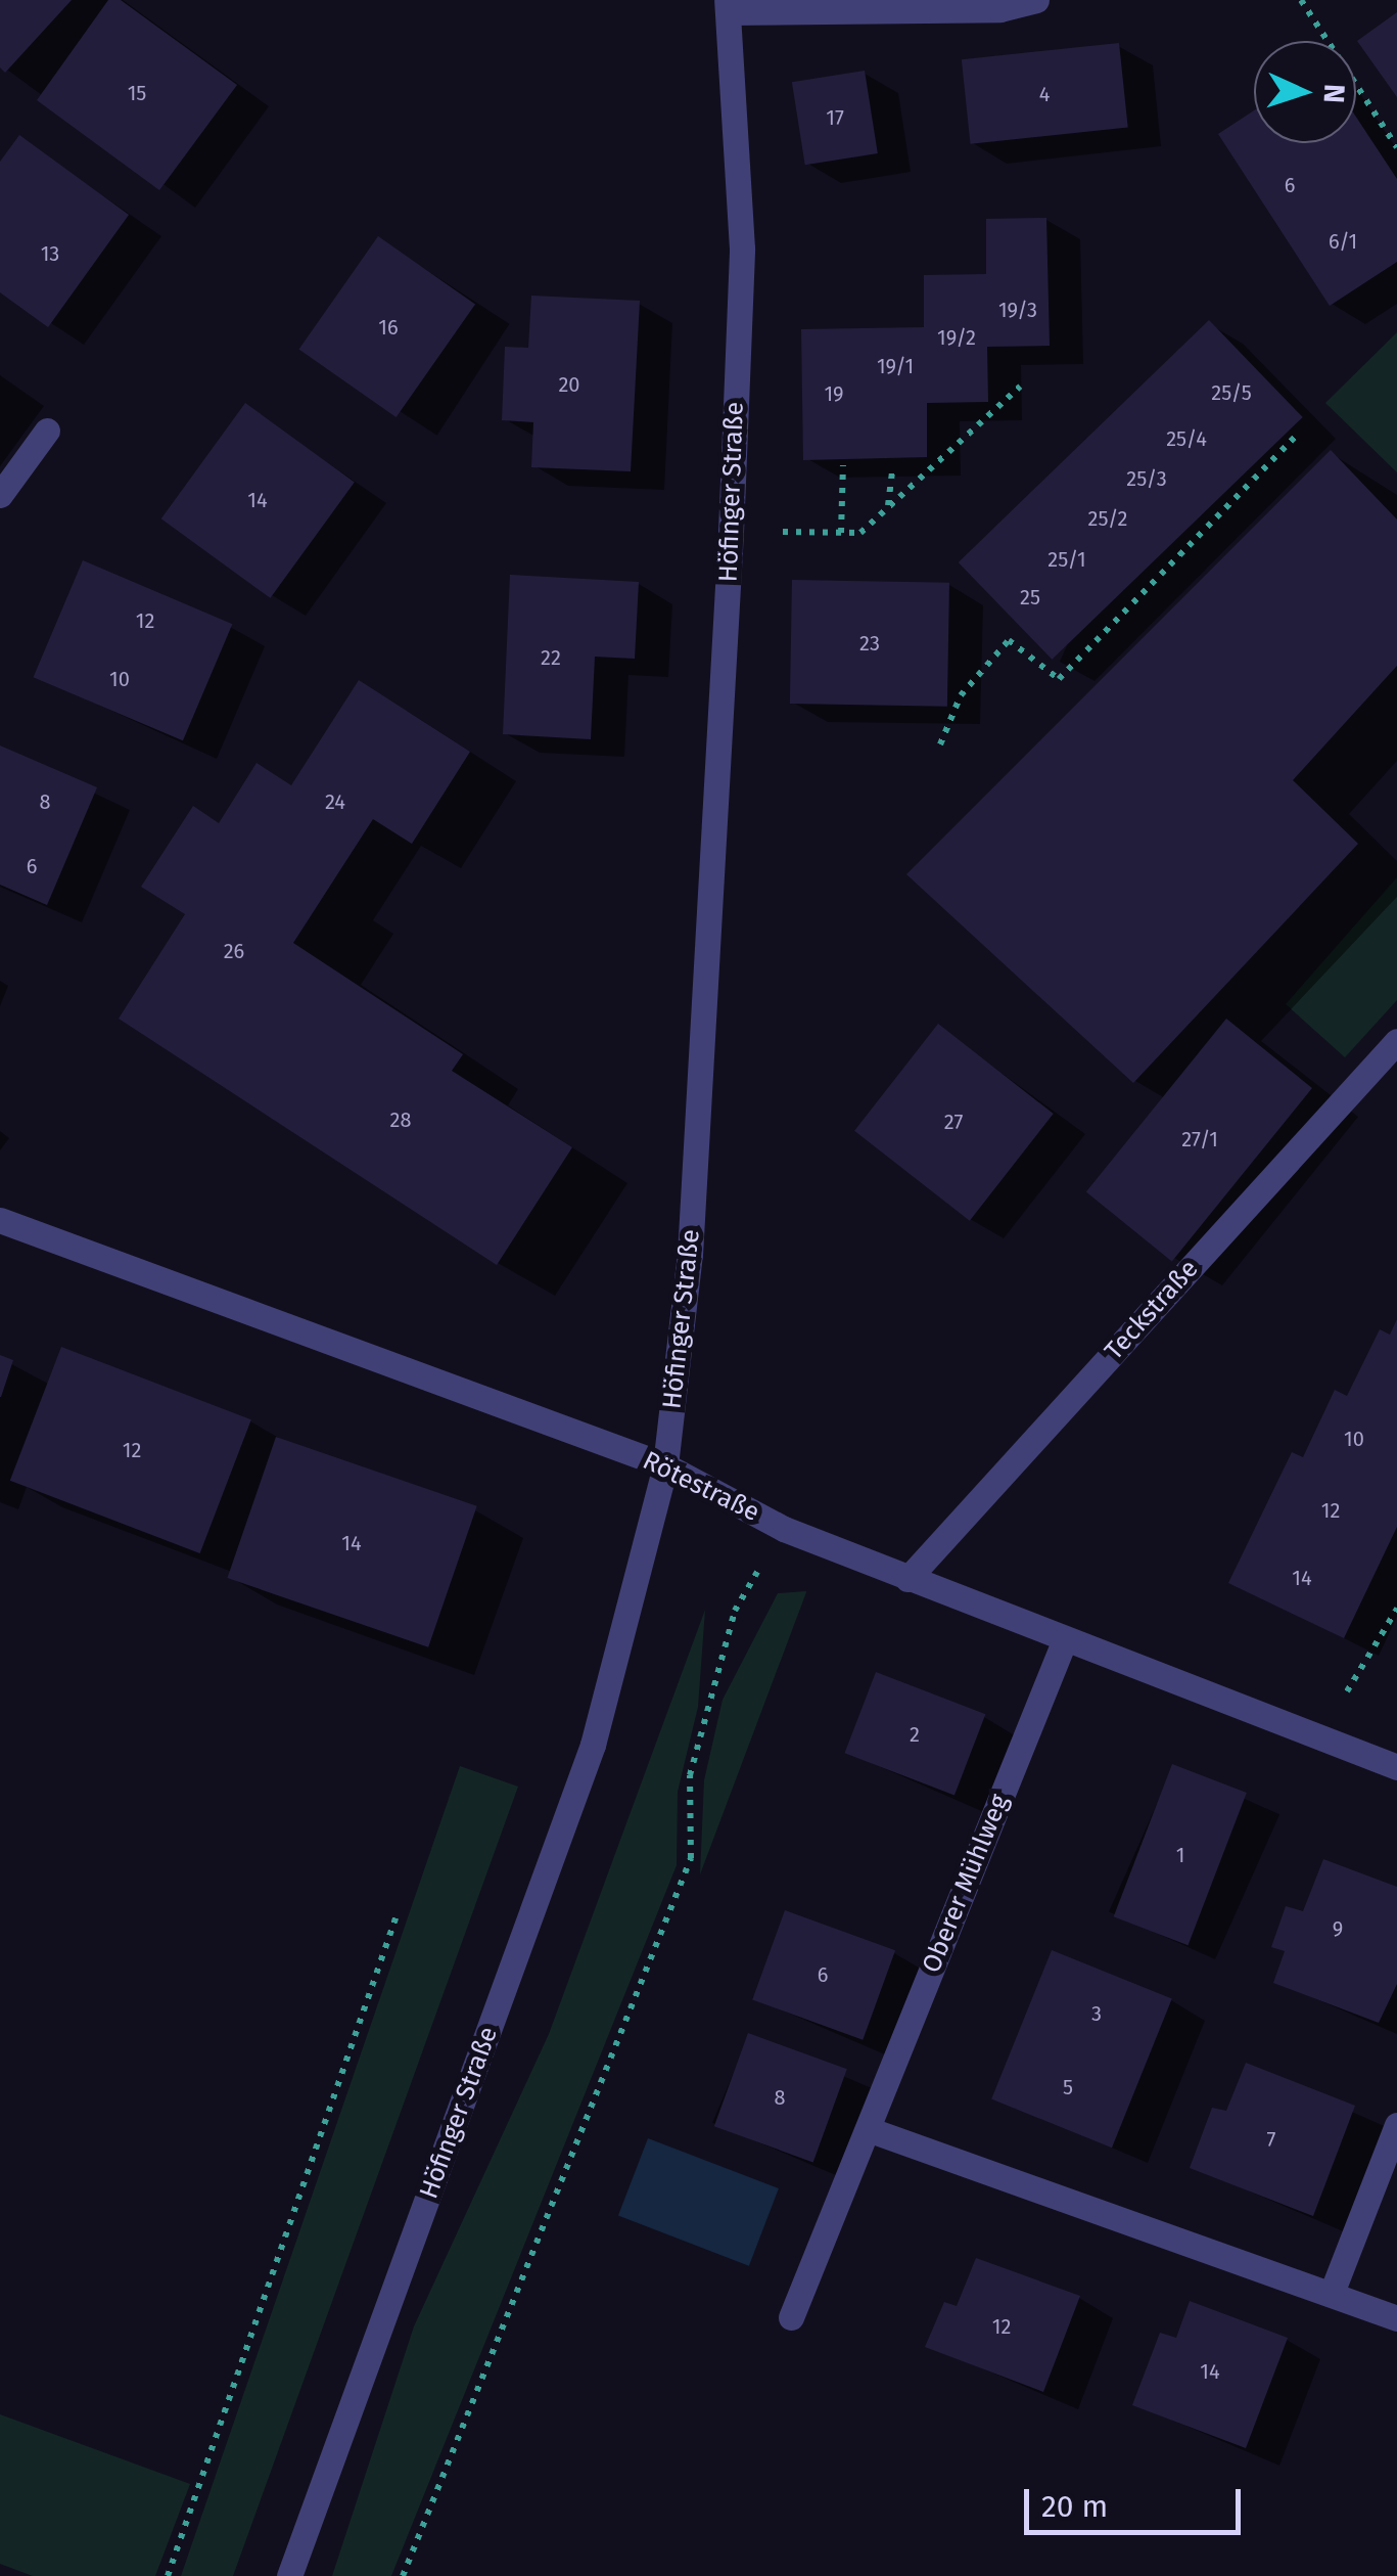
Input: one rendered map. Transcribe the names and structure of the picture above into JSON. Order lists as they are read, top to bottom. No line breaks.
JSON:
{"streets":{"street":["Höfinger Straße","Teckstraße","Rötestraße","Oberer Mühlweg"]},"crossings":[["Höfinger Straße","Rötestraße"],["Teckstraße","Rötestraße"],["Rötestraße","Oberer Mühlweg"]],"house_numbers":["15","4","17","6","6/1","13","19/3","16","19/2","19/1","20","25/5","19","25/4","25/3","14","25/2","25/1","25","12","23","22","10","8","24","6","26","28","27","27/1","10","12","12","14","14","2","1","9","6","3","5","8","7","12","14"],"scale_bar":"20 m","north":"right"}
